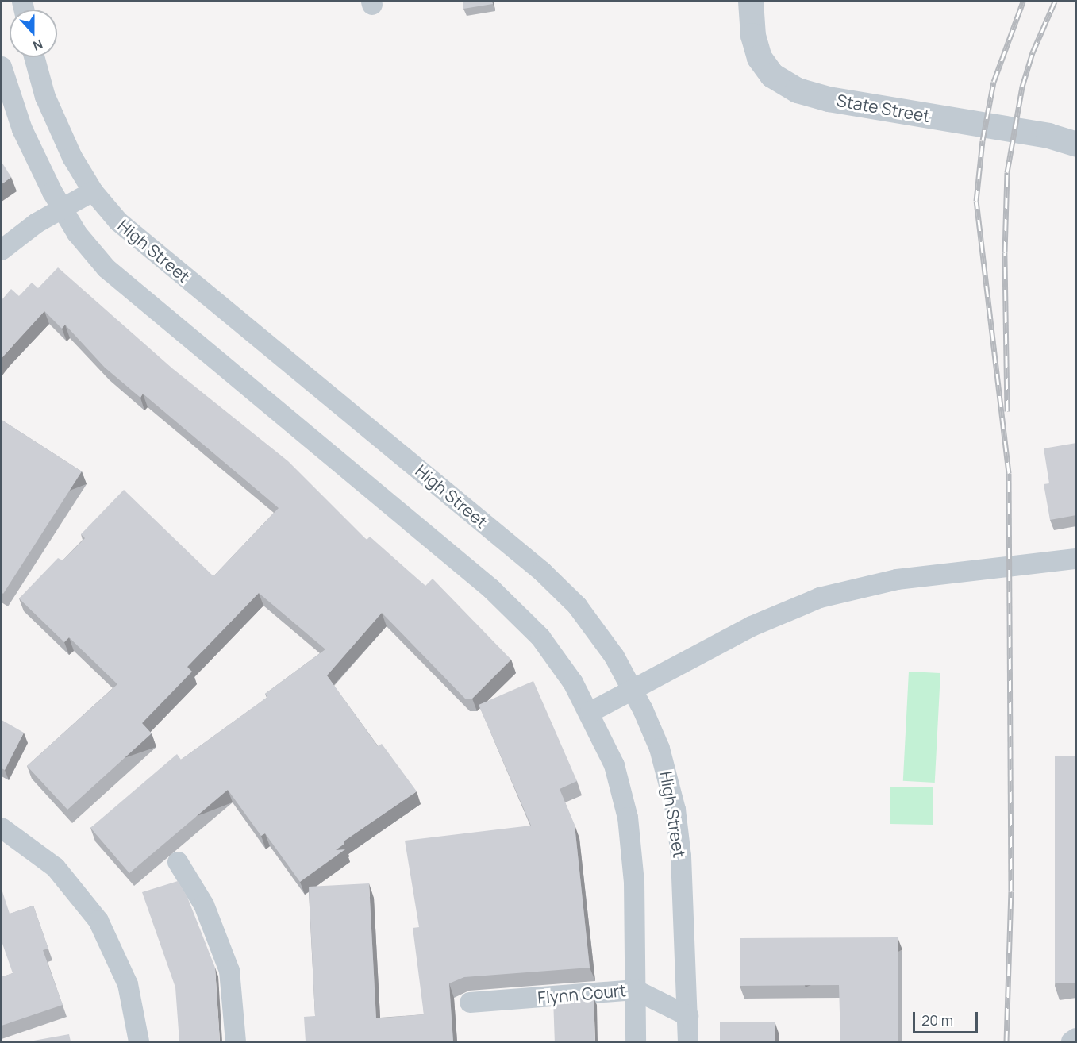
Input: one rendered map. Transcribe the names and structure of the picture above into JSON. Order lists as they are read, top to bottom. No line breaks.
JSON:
{"streets":{"street":["State Street","High Street","Flynn Court"]},"crossings":[["High Street","Flynn Court"]],"scale_bar":"20 m","north":"bottom"}
